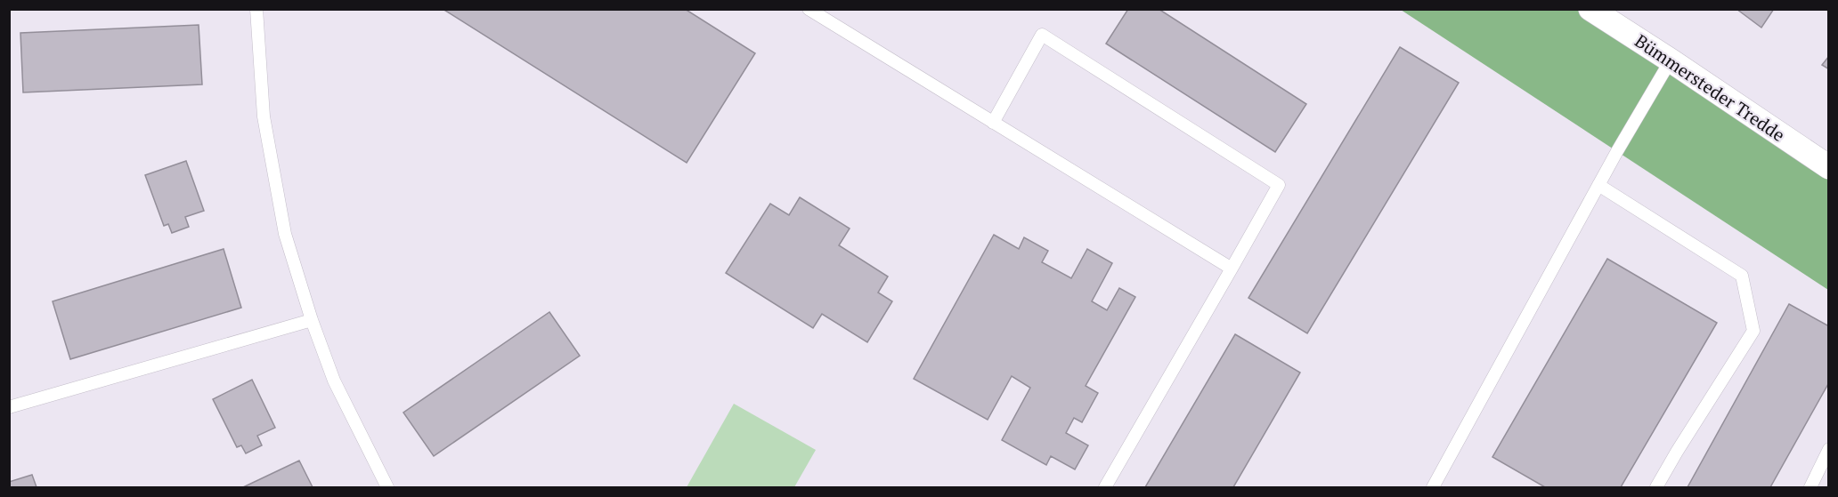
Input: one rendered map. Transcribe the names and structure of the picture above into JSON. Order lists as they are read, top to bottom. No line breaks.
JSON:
{"streets":{"street":["Bümmersteder Tredde"]}}
